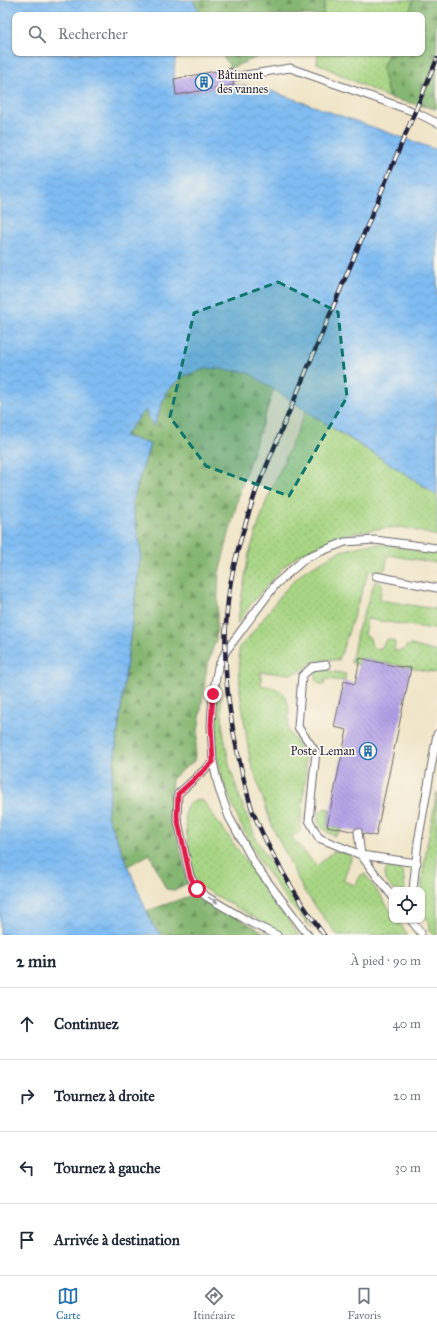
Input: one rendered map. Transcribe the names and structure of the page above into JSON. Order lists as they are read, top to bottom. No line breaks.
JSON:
{"places":{"building":["Bâtiment des vannes","Poste Leman"]},"page":{"search":"Rechercher","heading":["2 min","À pied · 90 m"],"list":[["Continuez","40 m"],["Tournez à droite","20 m"],["Tournez à gauche","30 m"],"Arrivée à destination"],"nav":["Carte","Itinéraire","Favoris"]}}
